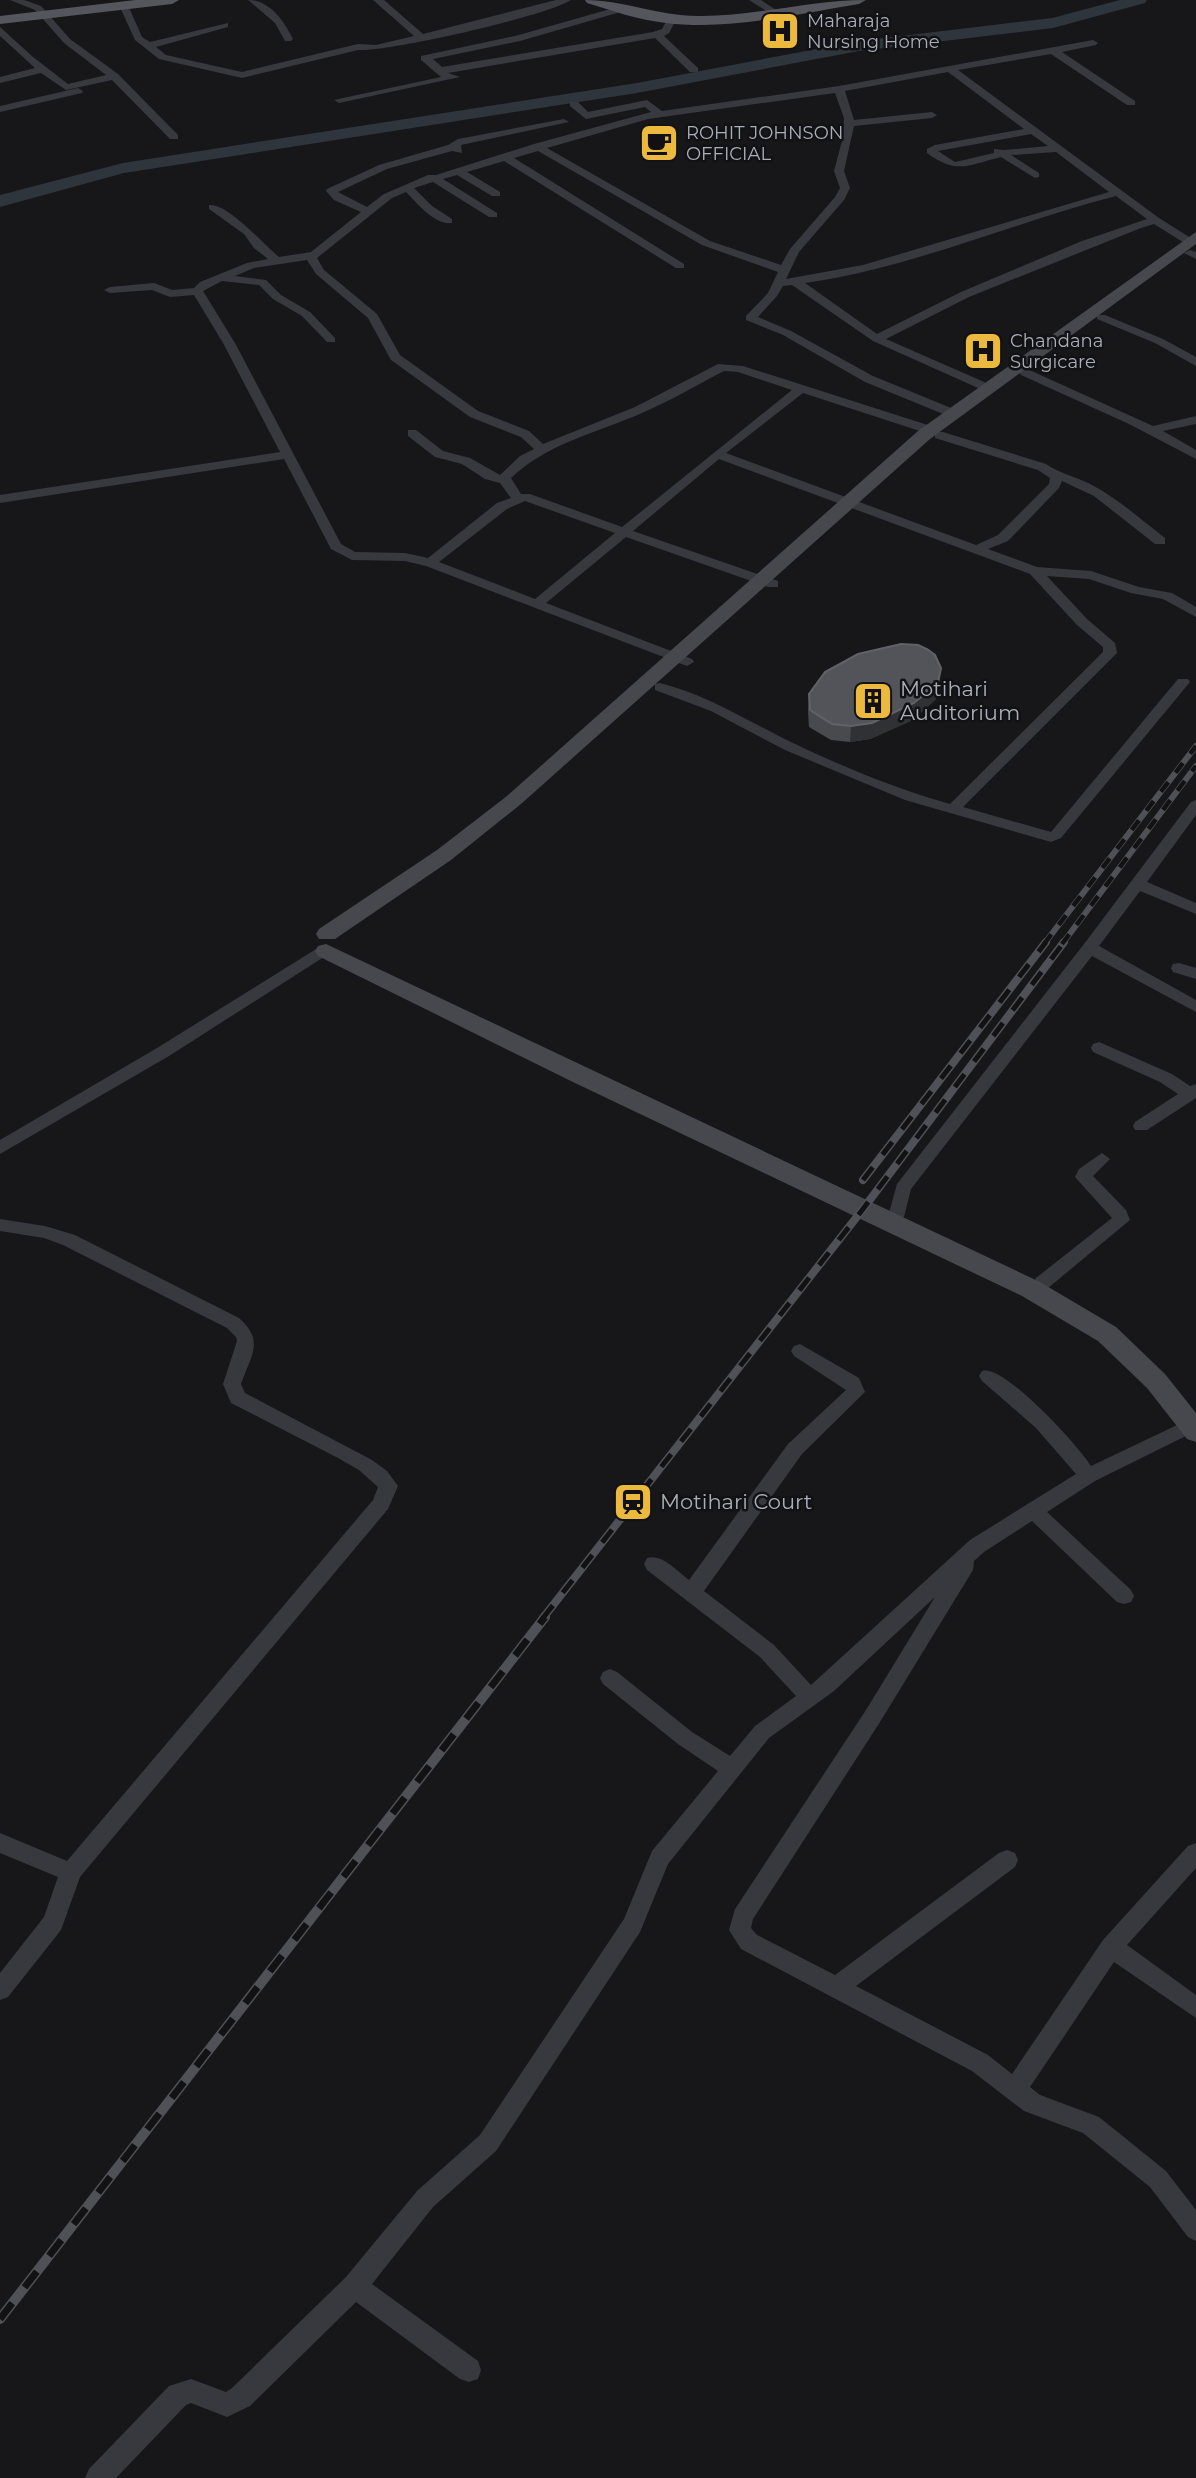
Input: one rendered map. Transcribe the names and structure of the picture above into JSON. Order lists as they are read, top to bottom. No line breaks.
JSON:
{"places":{"hospital":["Maharaja Nursing Home","Chandana Surgicare"],"cafe":["ROHIT JOHNSON OFFICIAL"],"building":["Motihari Auditorium"],"station":["Motihari Court"]}}
